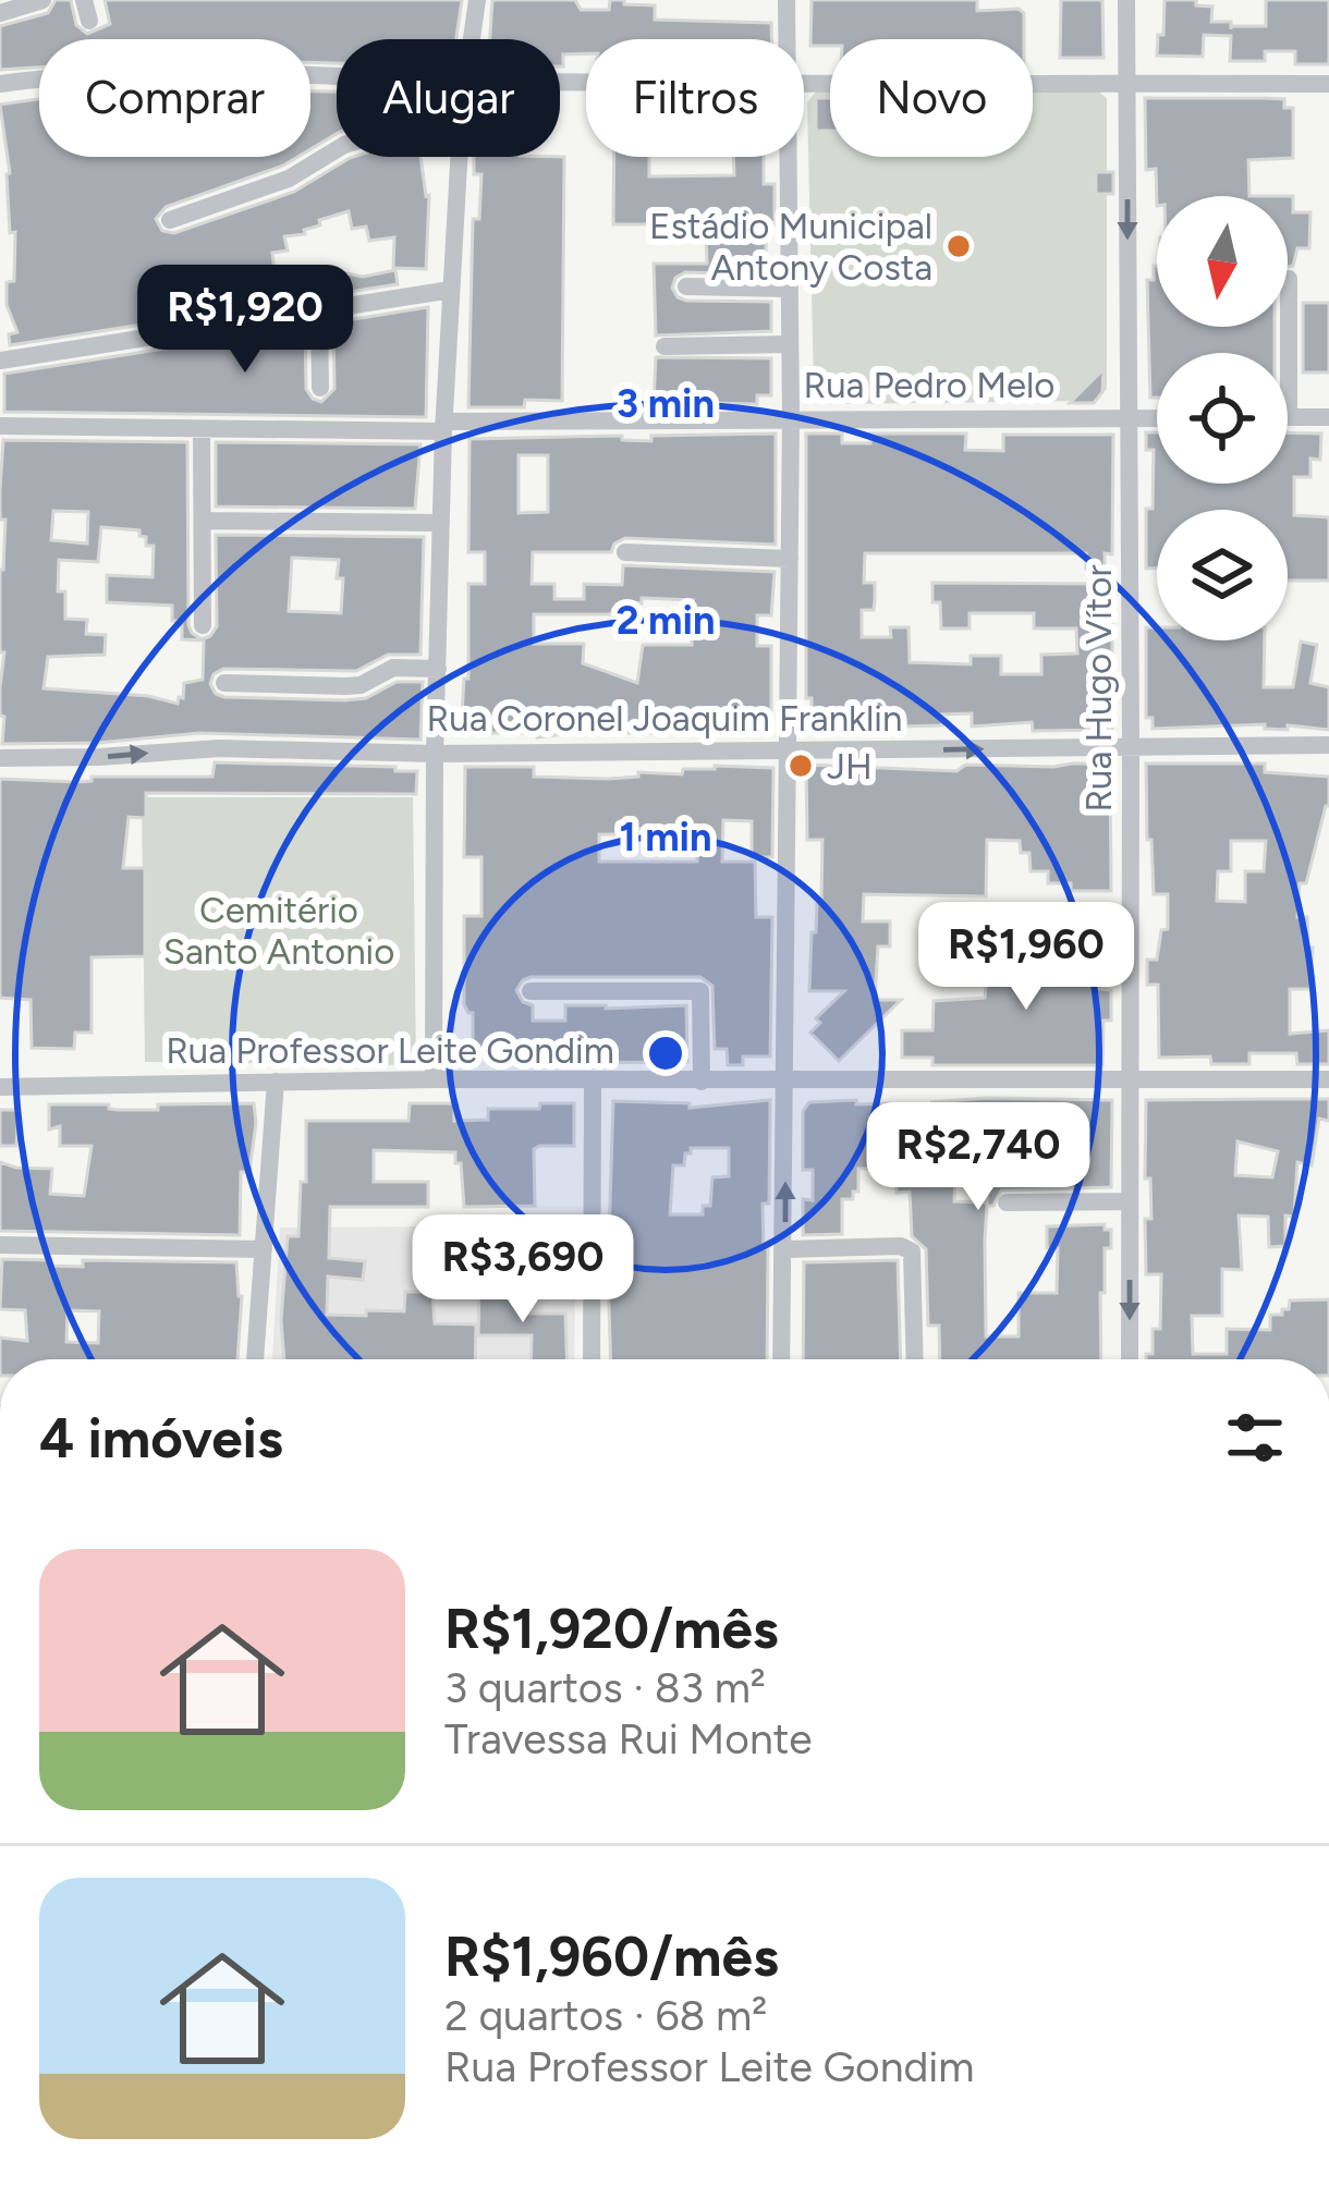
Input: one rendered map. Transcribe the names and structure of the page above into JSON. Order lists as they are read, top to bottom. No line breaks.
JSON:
{"streets":{"street":["Rua Pedro Melo","Rua Hugo Vítor","Rua Coronel Joaquim Franklin","Rua Professor Leite Gondim"]},"crossings":[["Rua Pedro Melo","Rua Hugo Vítor"],["Rua Hugo Vítor","Rua Coronel Joaquim Franklin"],["Rua Hugo Vítor","Rua Professor Leite Gondim"]],"one_way":["Rua Hugo Vítor","Rua Coronel Joaquim Franklin"],"parks":["Cemitério Santo Antonio"],"places":["Estádio Municipal Antony Costa","JH"],"north":"bottom","page":{"chip":["Comprar","Alugar","Filtros","Novo"],"price":["R$1,920","R$1,960","R$2,740","R$3,690"],"heading":"4 imóveis","list":[{"name":"R$1,920/mês","note":"3 quartos · 83 m² · Travessa Rui Monte"},{"name":"R$1,960/mês","note":"2 quartos · 68 m² · Rua Professor Leite Gondim"}]},"rings":["3 min","2 min","1 min"]}
